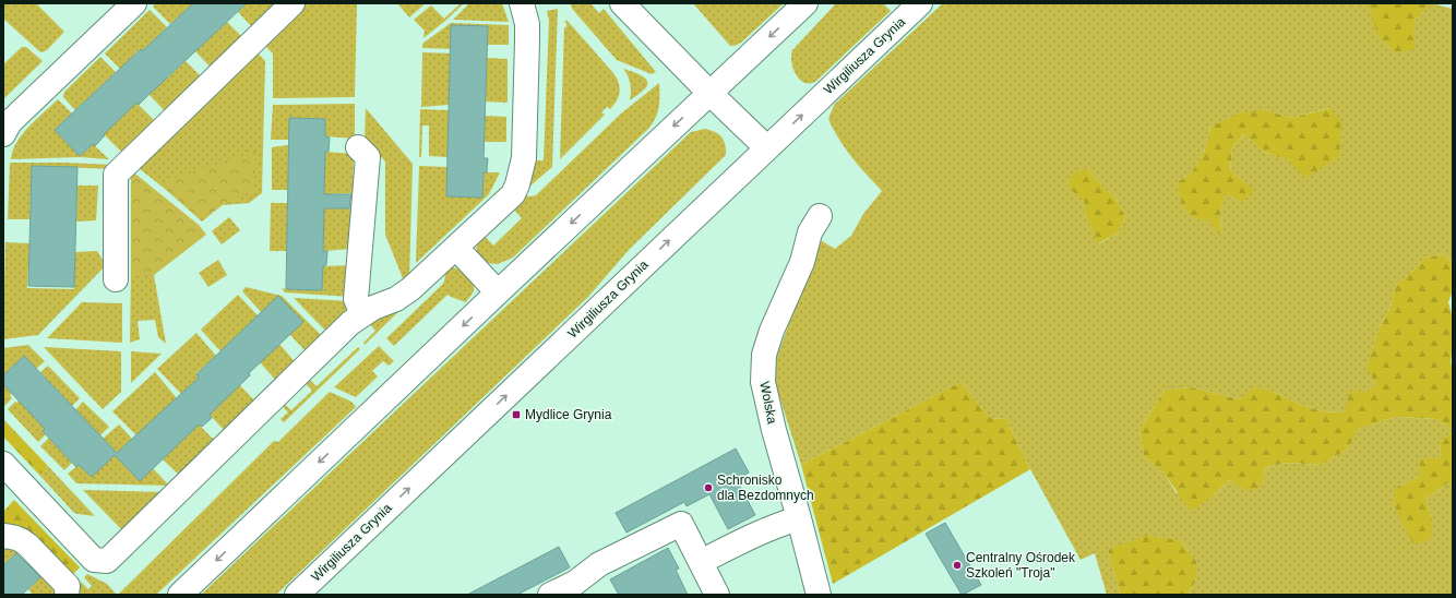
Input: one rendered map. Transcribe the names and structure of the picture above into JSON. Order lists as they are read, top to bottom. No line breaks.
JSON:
{"streets":{"street":["Wirgiliusza Grynia","Wolska"]},"places":{"transit":["Mydlice Grynia"],"other":["Schronisko dla Bezdomnych","Centralny Ośrodek Szkoleń \"Troja\""]}}
